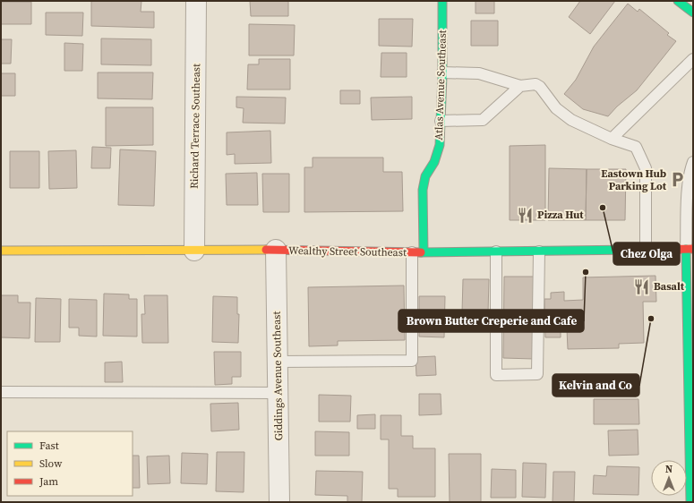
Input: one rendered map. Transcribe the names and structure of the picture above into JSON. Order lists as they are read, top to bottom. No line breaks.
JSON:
{"streets":{"main road":["Atlas Avenue Southeast","Wealthy Street Southeast"],"street":["Richard Terrace Southeast","Giddings Avenue Southeast"]},"crossings":[["Atlas Avenue Southeast","Wealthy Street Southeast"],["Richard Terrace Southeast","Wealthy Street Southeast"],["Wealthy Street Southeast","Giddings Avenue Southeast"]],"places":{"parking":["Eastown Hub Parking Lot"],"other":["Chez Olga","Brown Butter Creperie and Cafe","Kelvin and Co"],"restaurant":["Pizza Hut","Basalt"]},"legend":["Fast","Slow","Jam"],"north":"top"}
